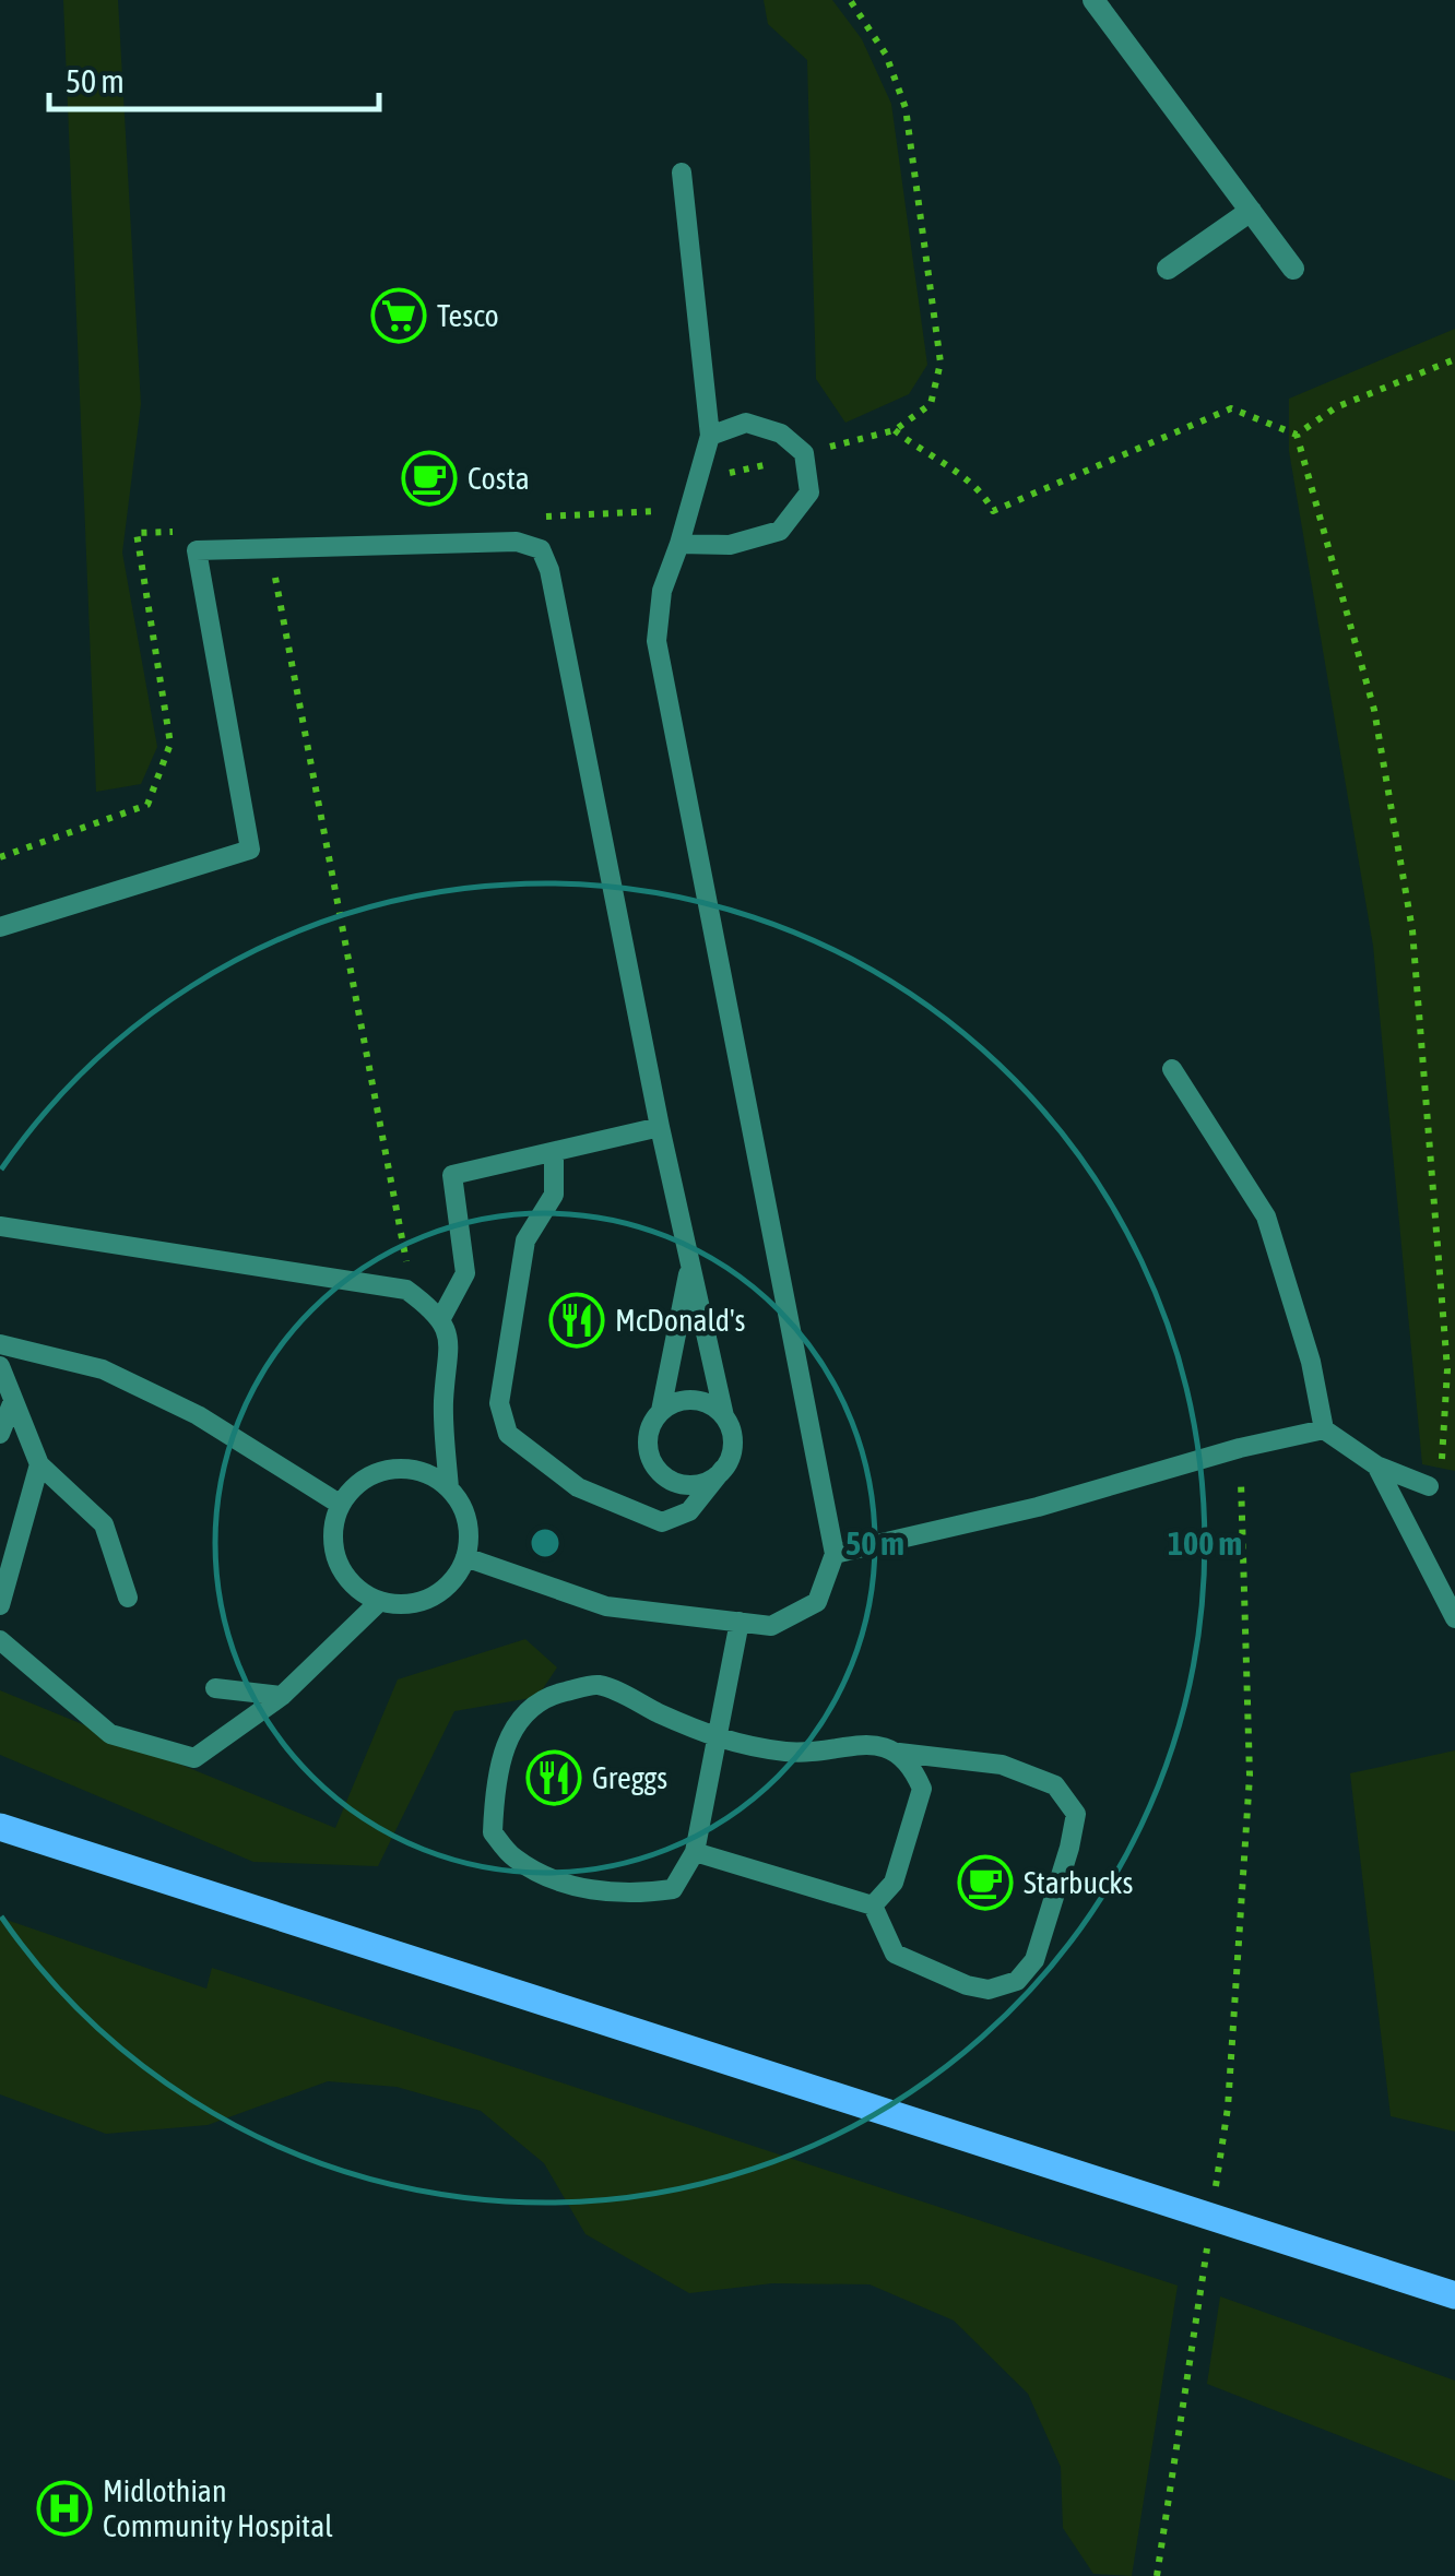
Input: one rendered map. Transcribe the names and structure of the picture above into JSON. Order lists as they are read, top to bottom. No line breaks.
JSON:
{"places":{"supermarket":["Tesco"],"cafe":["Costa","Starbucks"],"restaurant":["McDonald's","Greggs"],"hospital":["Midlothian Community Hospital"]},"scale_bar":"50 m","rings":["50 m","100 m"]}
